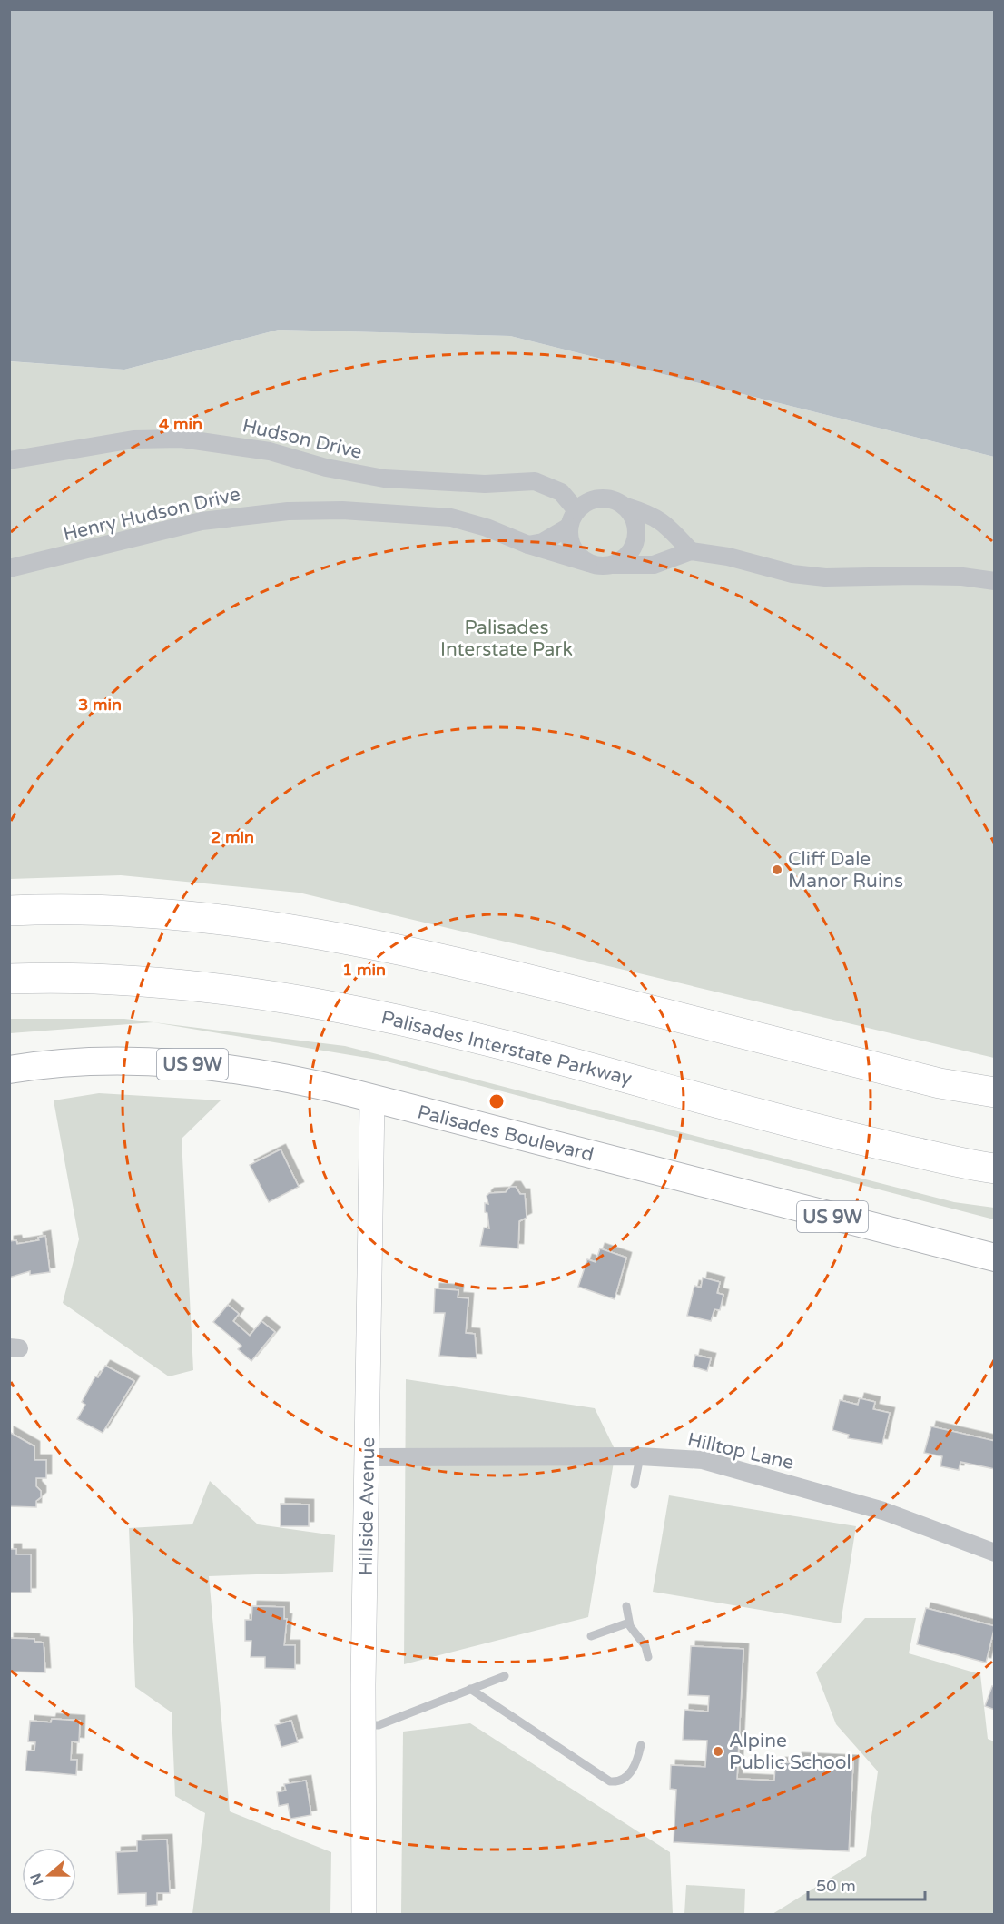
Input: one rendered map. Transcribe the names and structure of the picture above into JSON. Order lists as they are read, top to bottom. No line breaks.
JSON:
{"streets":{"highway":["Palisades Interstate Parkway"],"main road":["US 9W","Palisades Boulevard","Hillside Avenue"],"street":["Hudson Drive","Henry Hudson Drive","Hilltop Lane"]},"crossings":[["Hudson Drive","Henry Hudson Drive"],["Palisades Boulevard","Hillside Avenue"],["Hilltop Lane","Hillside Avenue"]],"parks":["Palisades Interstate Park"],"places":["Cliff Dale Manor Ruins","Alpine Public School"],"scale_bar":"50 m","north":"left","rings":["4 min","3 min","2 min","1 min"]}
